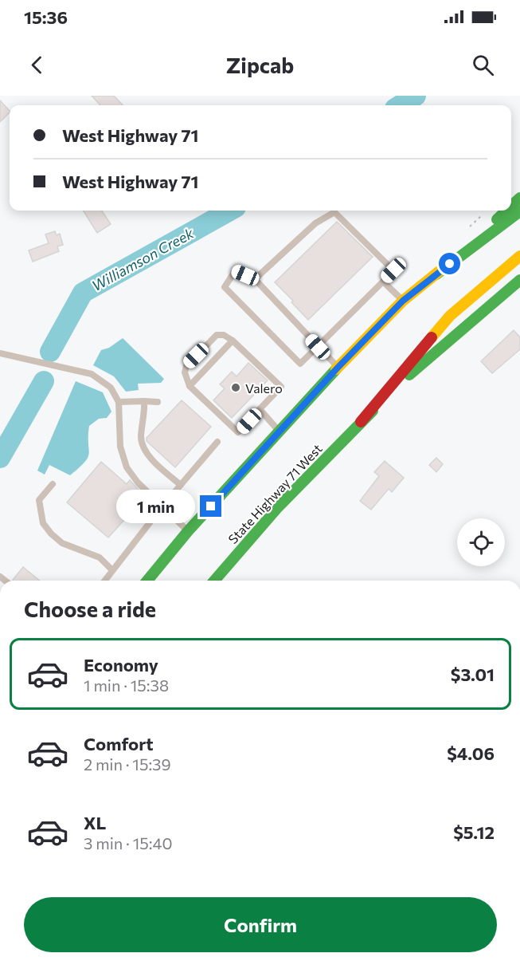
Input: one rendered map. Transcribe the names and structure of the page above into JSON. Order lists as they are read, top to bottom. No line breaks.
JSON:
{"streets":{"main road":["State Highway 71 West"]},"water":["Williamson Creek"],"places":["Valero"],"page":{"status":"15:36","header":"Zipcab","banner":["West Highway 71","West Highway 71"],"bubble":"1 min","heading":"Choose a ride","list":[{"name":"Economy","note":"1 min · 15:38","value":"$3.01"},{"name":"Comfort","note":"2 min · 15:39","value":"$4.06"},{"name":"XL","note":"3 min · 15:40","value":"$5.12"}],"buttons":"Confirm"}}
